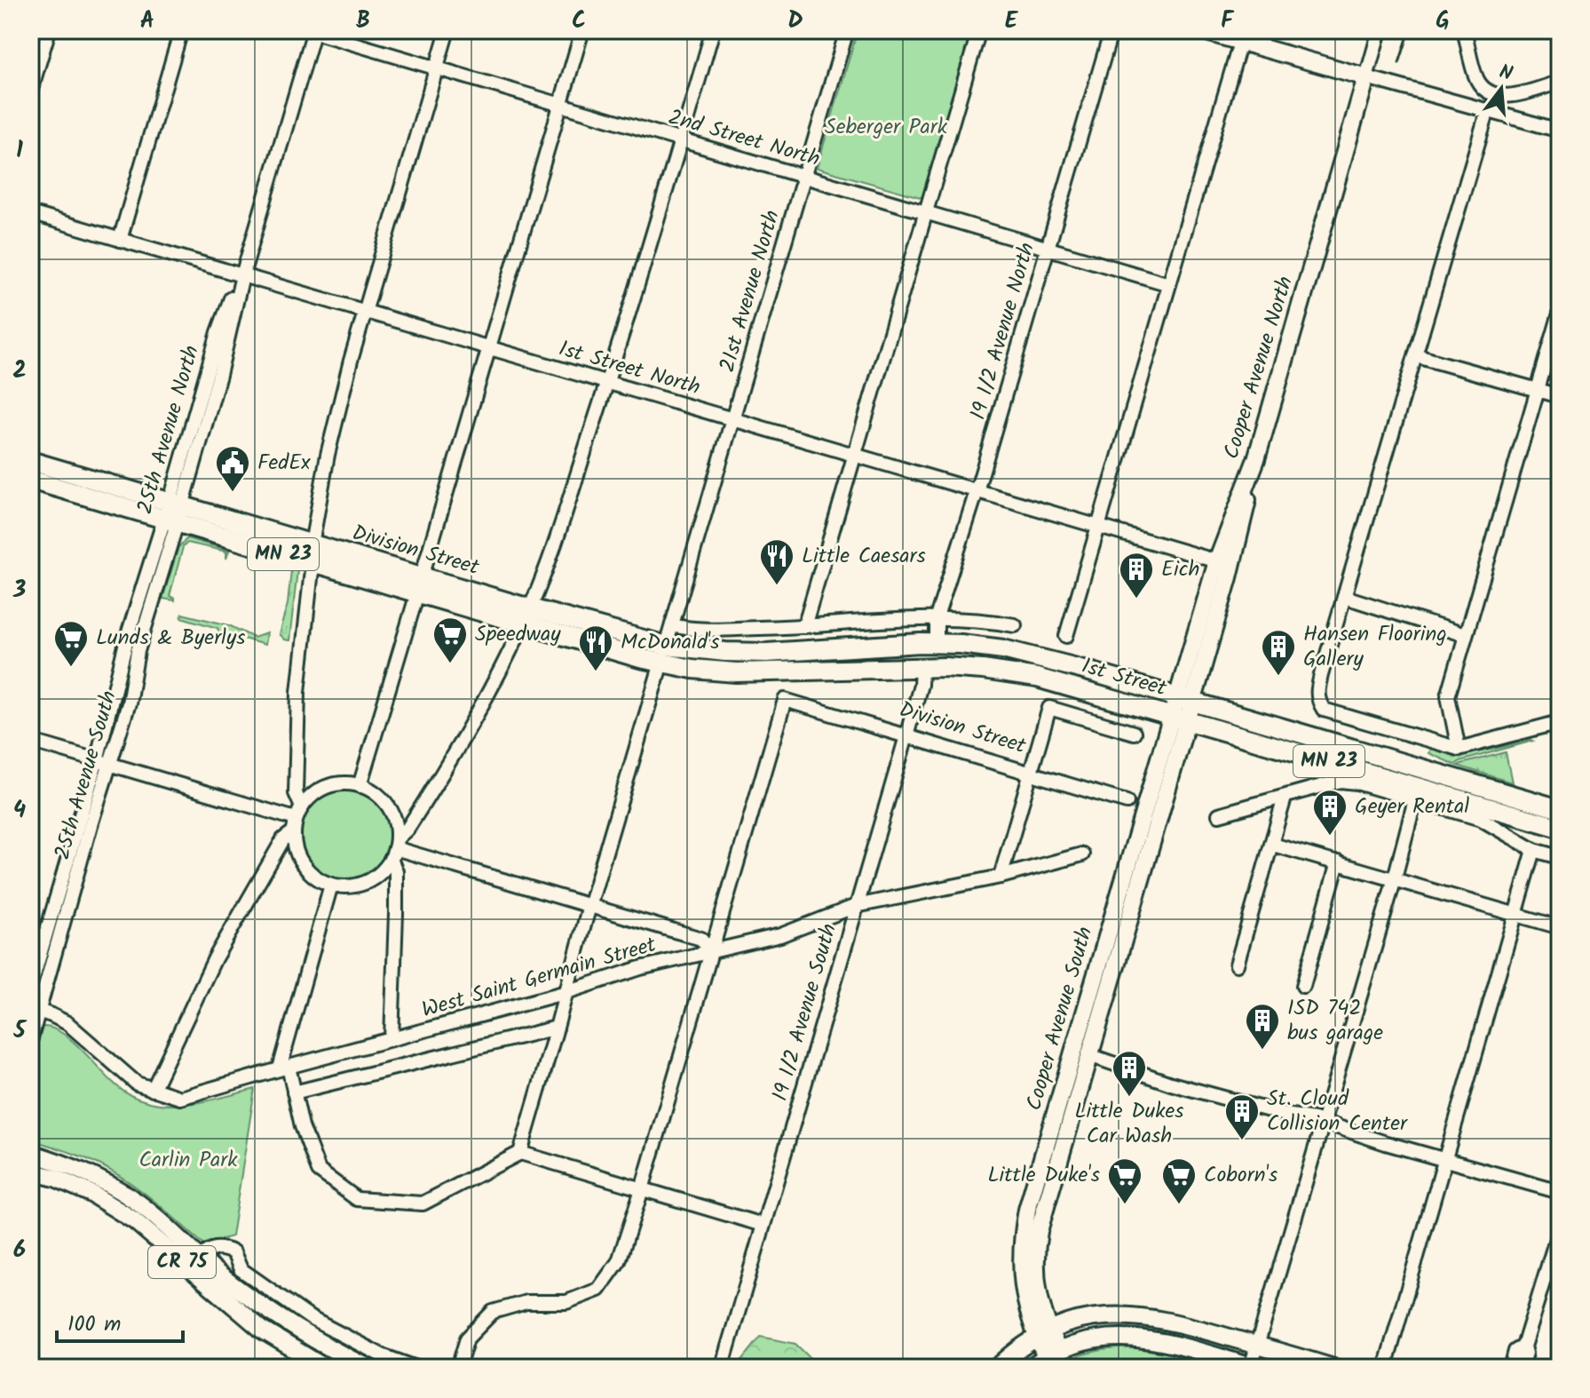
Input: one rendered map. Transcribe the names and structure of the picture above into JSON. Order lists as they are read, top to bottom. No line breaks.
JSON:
{"streets":{"highway":["Division Street","MN 23","1st Street"],"main road":["Cooper Avenue North","Cooper Avenue South","CR 75"],"street":["2nd Street North","21st Avenue North","19 1/2 Avenue North","1st Street North","25th Avenue North","25th Avenue South","West Saint Germain Street","19 1/2 Avenue South"]},"crossings":[["2nd Street North","21st Avenue North"],["2nd Street North","19 1/2 Avenue North"],["2nd Street North","25th Avenue North"],["21st Avenue North","1st Street North"],["21st Avenue North","Division Street"],["21st Avenue North","1st Street"],["21st Avenue North","West Saint Germain Street"],["19 1/2 Avenue North","1st Street North"],["19 1/2 Avenue North","1st Street"],["Cooper Avenue North","1st Street North"],["Cooper Avenue North","1st Street"],["Cooper Avenue North","Cooper Avenue South"],["1st Street North","25th Avenue North"],["25th Avenue North","Division Street"],["25th Avenue North","25th Avenue South"],["Division Street","1st Street"],["Division Street","West Saint Germain Street"],["Division Street","19 1/2 Avenue South"],["1st Street","19 1/2 Avenue South"],["1st Street","Cooper Avenue South"],["25th Avenue South","West Saint Germain Street"],["West Saint Germain Street","19 1/2 Avenue South"]],"parks":["Seberger Park","Carlin Park"],"places":{"public building":["FedEx"],"restaurant":["Little Caesars","McDonald's"],"building":["Eich","Hansen Flooring Gallery","Geyer Rental","ISD 742 bus garage","Little Dukes Car Wash","St. Cloud Collision Center"],"supermarket":["Speedway","Lunds & Byerlys","Little Duke's","Coborn's"]},"scale_bar":"100 m","north":"top","grid":{"columns":["A","B","C","D","E","F","G"],"rows":["1","2","3","4","5","6"]}}
